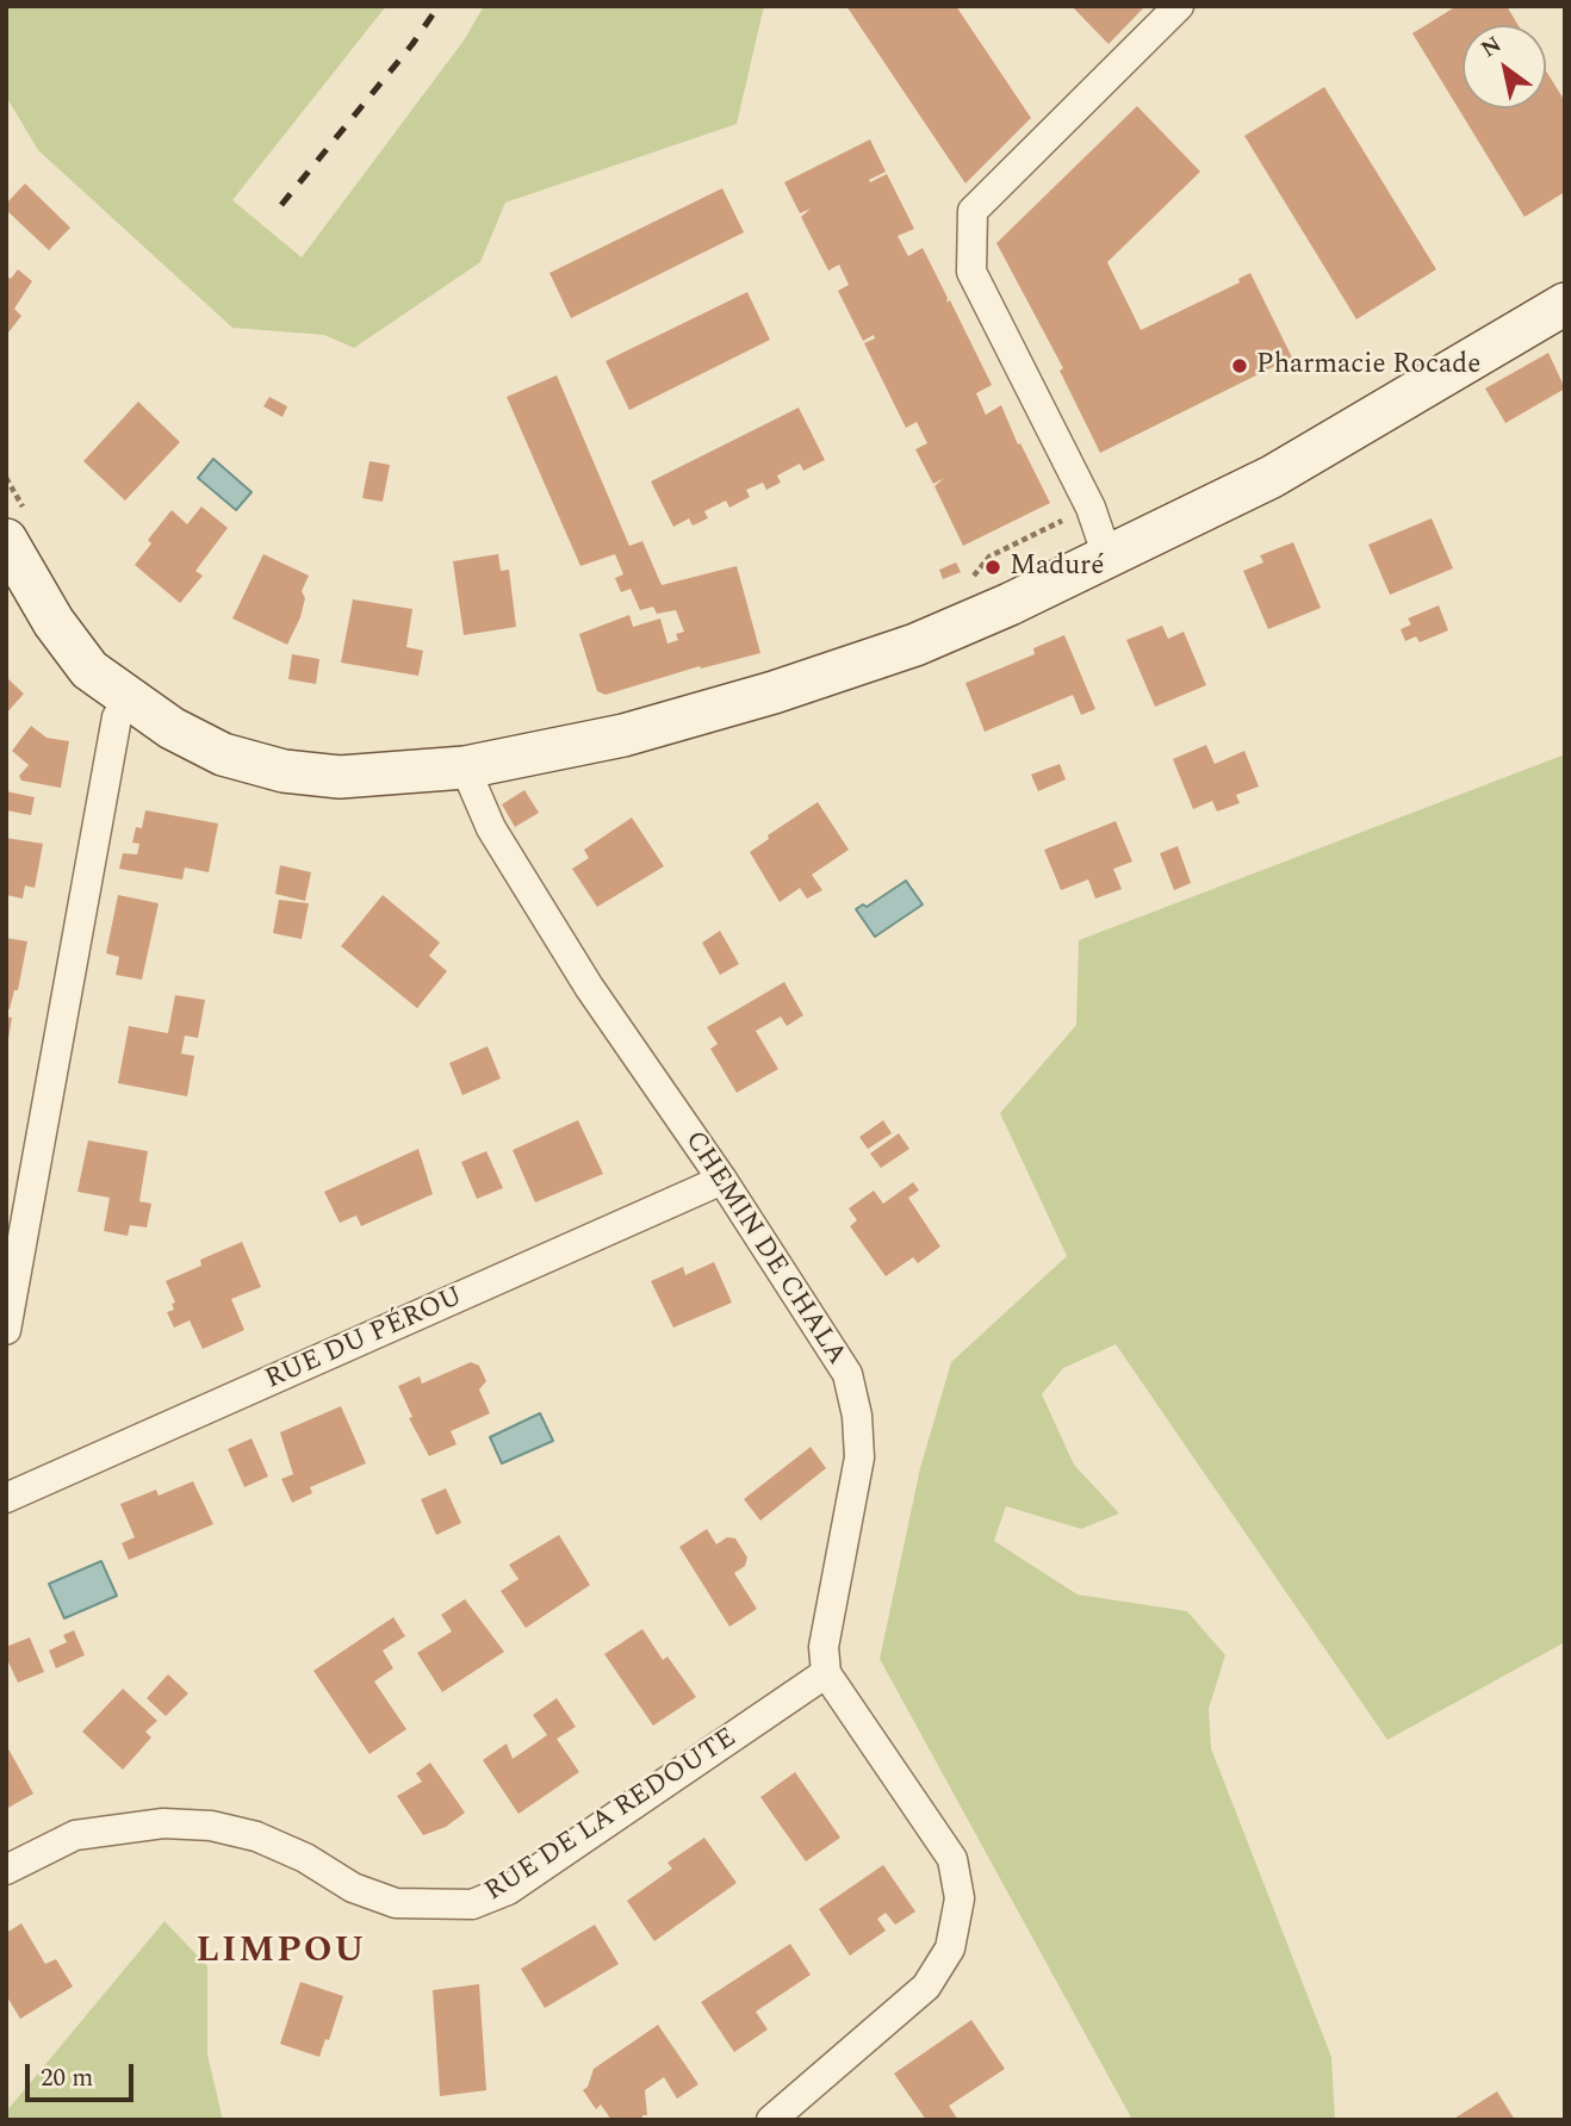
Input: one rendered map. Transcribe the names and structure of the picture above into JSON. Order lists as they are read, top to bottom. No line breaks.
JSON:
{"streets":{"street":["CHEMIN DE CHALA","RUE DU PÉROU","RUE DE LA REDOUTE"]},"crossings":[["CHEMIN DE CHALA","RUE DU PÉROU"],["CHEMIN DE CHALA","RUE DE LA REDOUTE"]],"districts":["LIMPOU"],"places":["Pharmacie Rocade","Maduré"],"scale_bar":"20 m","north":"top left"}
